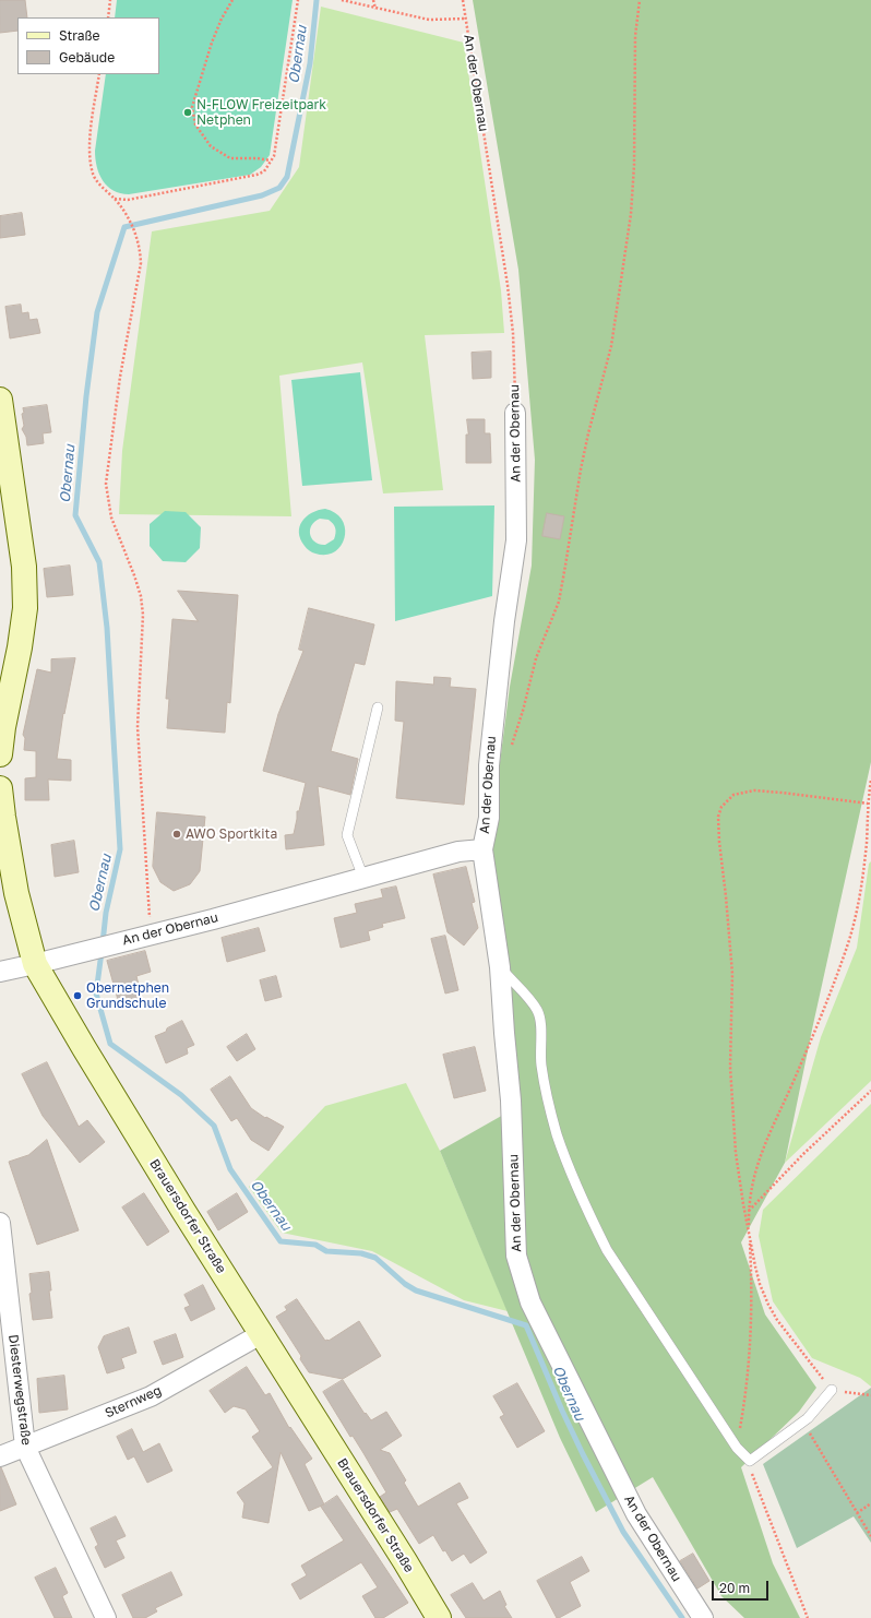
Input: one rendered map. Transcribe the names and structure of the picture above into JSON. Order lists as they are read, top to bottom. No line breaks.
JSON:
{"streets":{"street":["An der Obernau","Brauersdorfer Straße","Diesterwegstraße","Sternweg"]},"crossings":[["An der Obernau","Brauersdorfer Straße"],["Brauersdorfer Straße","Sternweg"],["Diesterwegstraße","Sternweg"]],"water":["Obernau"],"places":["N-FLOW Freizeitpark Netphen","AWO Sportkita","Obernetphen Grundschule"],"legend":["Straße","Gebäude"],"scale_bar":"20 m"}
